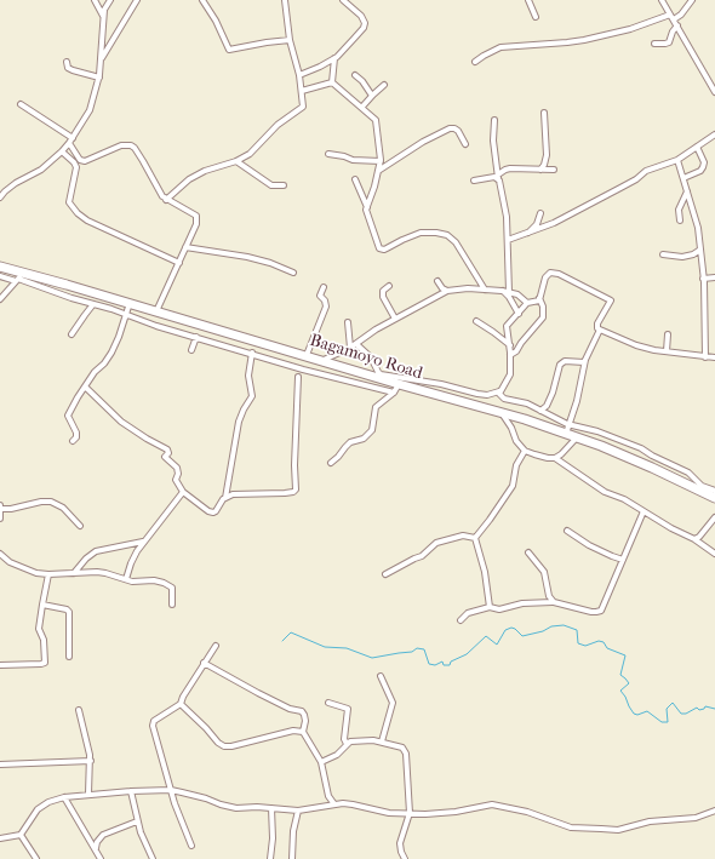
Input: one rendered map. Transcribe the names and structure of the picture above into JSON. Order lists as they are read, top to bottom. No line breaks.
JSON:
{"streets":{"highway":["Bagamoyo Road"]}}
